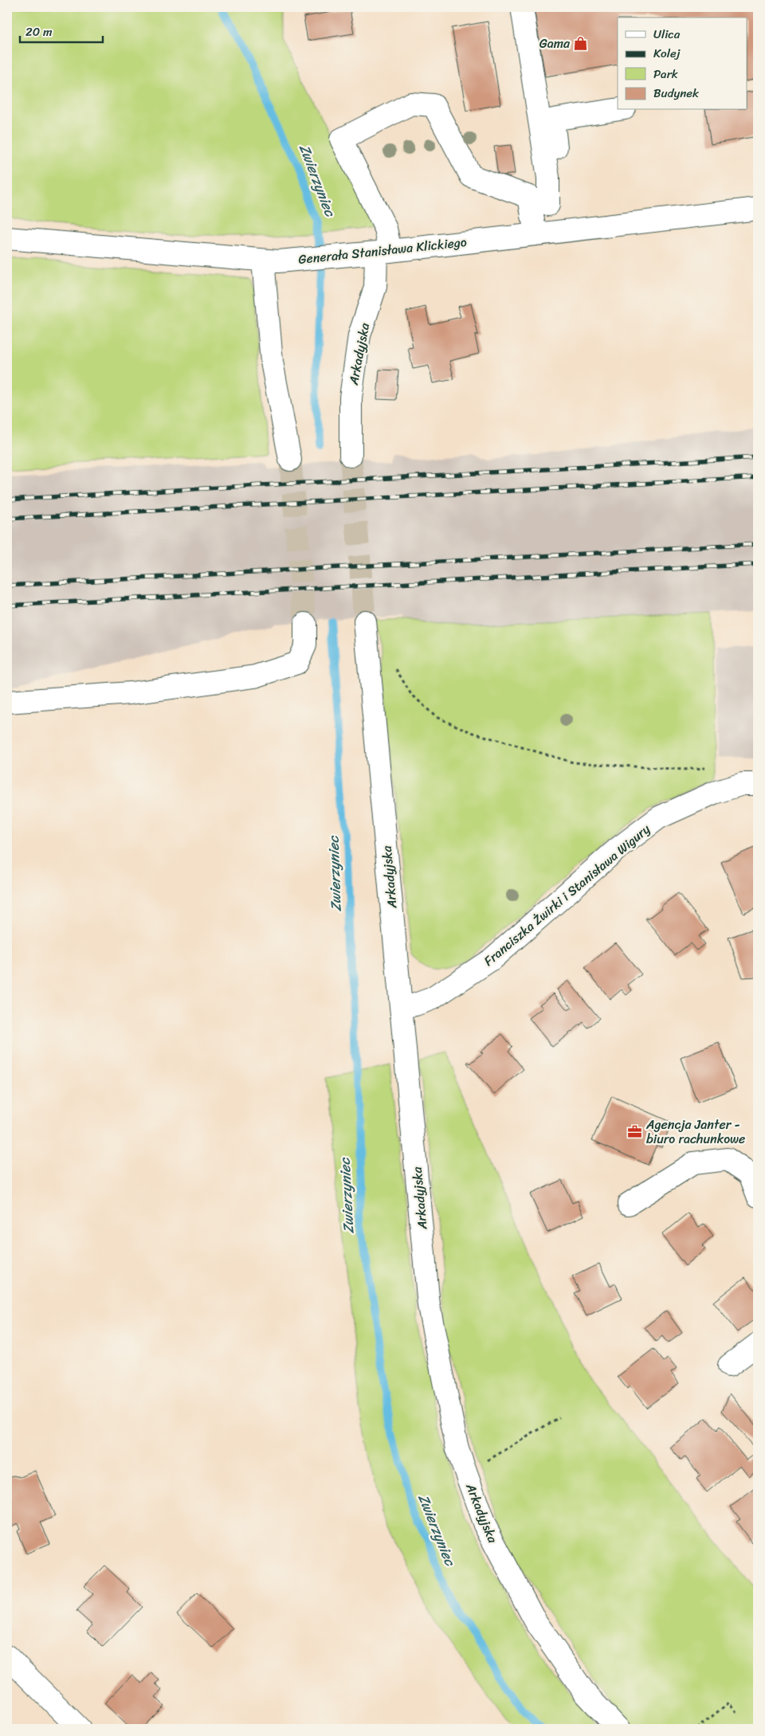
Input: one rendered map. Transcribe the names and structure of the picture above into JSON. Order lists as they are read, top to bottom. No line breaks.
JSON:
{"streets":{"street":["Generała Stanisława Klickiego","Arkadyjska","Franciszka Żwirki i Stanisława Wigury"]},"crossings":[["Generała Stanisława Klickiego","Arkadyjska"],["Arkadyjska","Franciszka Żwirki i Stanisława Wigury"]],"water":["Zwierzyniec"],"places":{"shop":["Gama"],"office":["Agencja Janter - biuro rachunkowe"]},"legend":["Ulica","Kolej","Park","Budynek"],"scale_bar":"20 m"}
